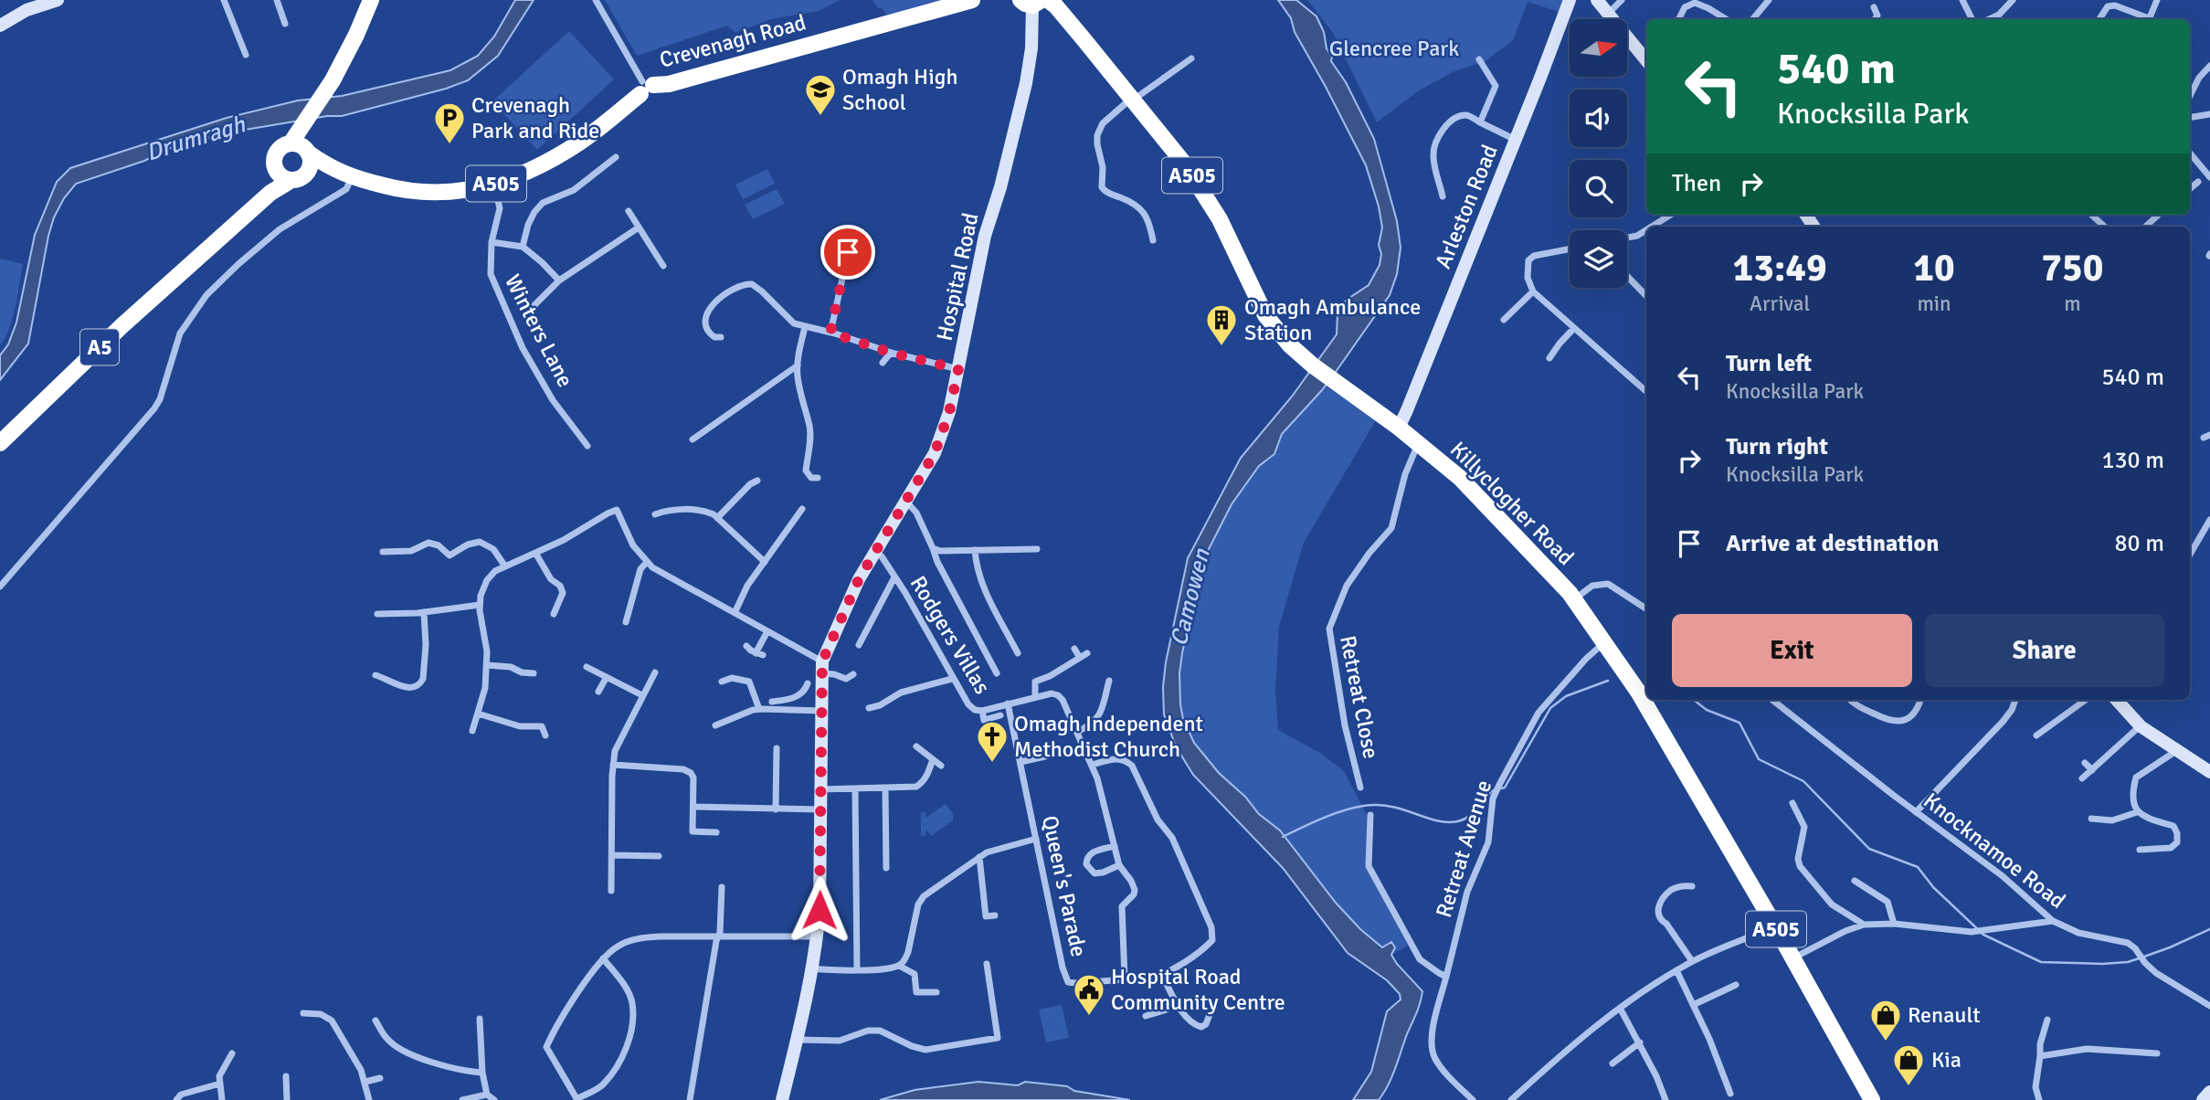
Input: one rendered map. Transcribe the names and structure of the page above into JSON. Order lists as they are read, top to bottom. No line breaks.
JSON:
{"streets":{"highway":["Crevenagh Road","A505","A5","Killyclogher Road"],"main road":["Arleston Road","Hospital Road"],"street":["Winters Lane","Rodgers Villas","Retreat Close","Retreat Avenue","Knocknamoe Road","Queen's Parade"]},"crossings":[["Crevenagh Road","Winters Lane"],["Crevenagh Road","A5"],["Arleston Road","Killyclogher Road"],["Hospital Road","Killyclogher Road"],["Hospital Road","Rodgers Villas"],["Killyclogher Road","Retreat Close"],["Killyclogher Road","Retreat Avenue"],["Rodgers Villas","Queen's Parade"]],"water":["Drumragh","Camowen"],"parks":["Glencree Park"],"places":{"school or university":["Omagh High School"],"parking":["Crevenagh Park and Ride"],"building":["Omagh Ambulance Station"],"church":["Omagh Independent Methodist Church"],"public building":["Hospital Road Community Centre"],"shop":["Renault","Kia"]},"north":"right","page":{"turn":["540 m","Knocksilla Park"],"then":"Then","eta":["13:49","Arrival","10","min","750","m"],"list":[{"name":"Turn left","note":"Knocksilla Park","value":"540 m"},{"name":"Turn right","note":"Knocksilla Park","value":"130 m"},{"name":"Arrive at destination","value":"80 m"}],"buttons":["Exit","Share"]}}
